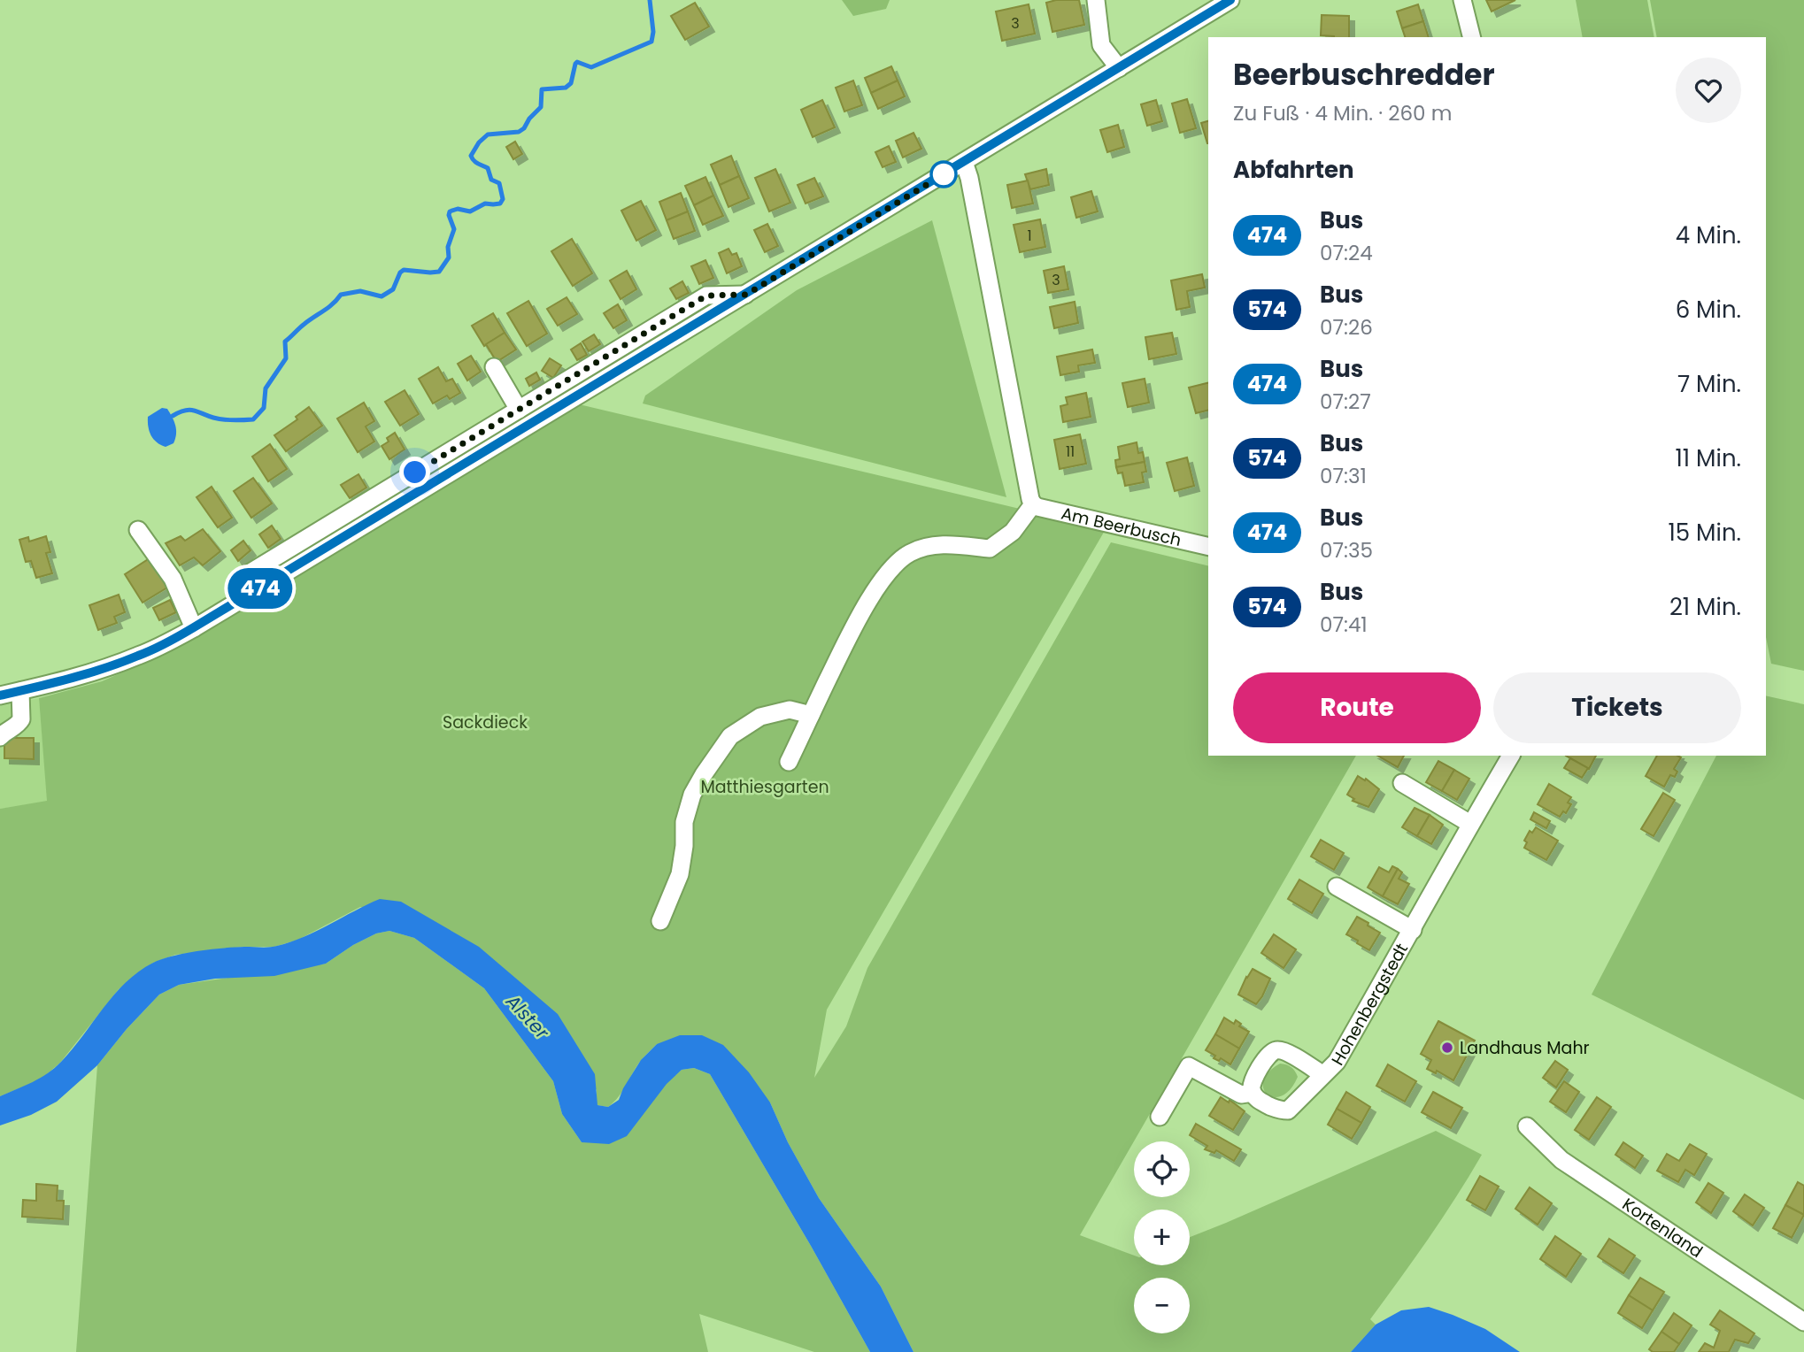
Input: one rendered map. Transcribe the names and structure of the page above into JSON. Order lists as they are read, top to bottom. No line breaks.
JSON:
{"streets":{"street":["Am Beerbusch","Hohenbergstedt","Kortenland"]},"water":["Alster"],"parks":["Sackdieck","Matthiesgarten"],"places":["Landhaus Mahr"],"lines":["bus line 474"],"house_numbers":["3","1","3","11"],"page":{"on_map":"474","heading":[["Beerbuschredder","Zu Fuß · 4 Min. · 260 m"],"Abfahrten"],"list":[{"mark":"474","name":"Bus","note":"07:24","value":"4 Min."},{"mark":"574","name":"Bus","note":"07:26","value":"6 Min."},{"mark":"474","name":"Bus","note":"07:27","value":"7 Min."},{"mark":"574","name":"Bus","note":"07:31","value":"11 Min."},{"mark":"474","name":"Bus","note":"07:35","value":"15 Min."},{"mark":"574","name":"Bus","note":"07:41","value":"21 Min."}],"buttons":["Route","Tickets"],"map_buttons":["+","−"]}}
